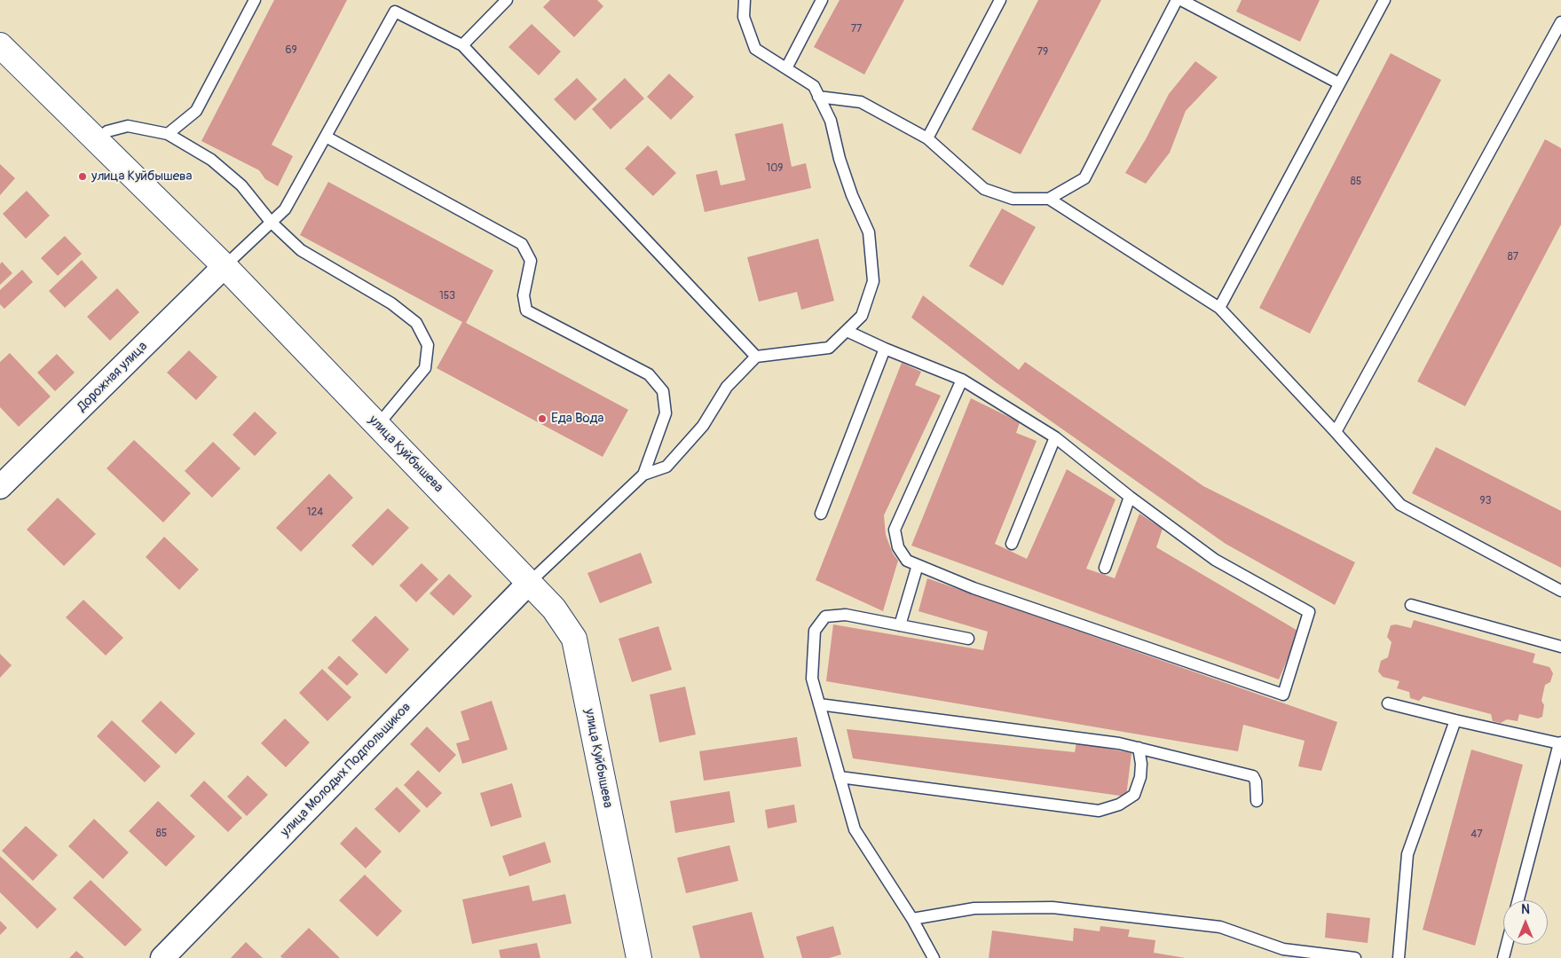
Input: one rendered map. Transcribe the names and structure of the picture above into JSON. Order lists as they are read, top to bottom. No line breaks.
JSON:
{"streets":{"main road":["улица Куйбышева"],"street":["Дорожная улица","улица Молодых Подпольщиков"]},"crossings":[["Дорожная улица","улица Куйбышева"],["улица Куйбышева","улица Молодых Подпольщиков"]],"places":["улица Куйбышева","Еда Вода"],"house_numbers":["77","69","79","109","85","87","153","93","124","85","47"],"north":"top"}
